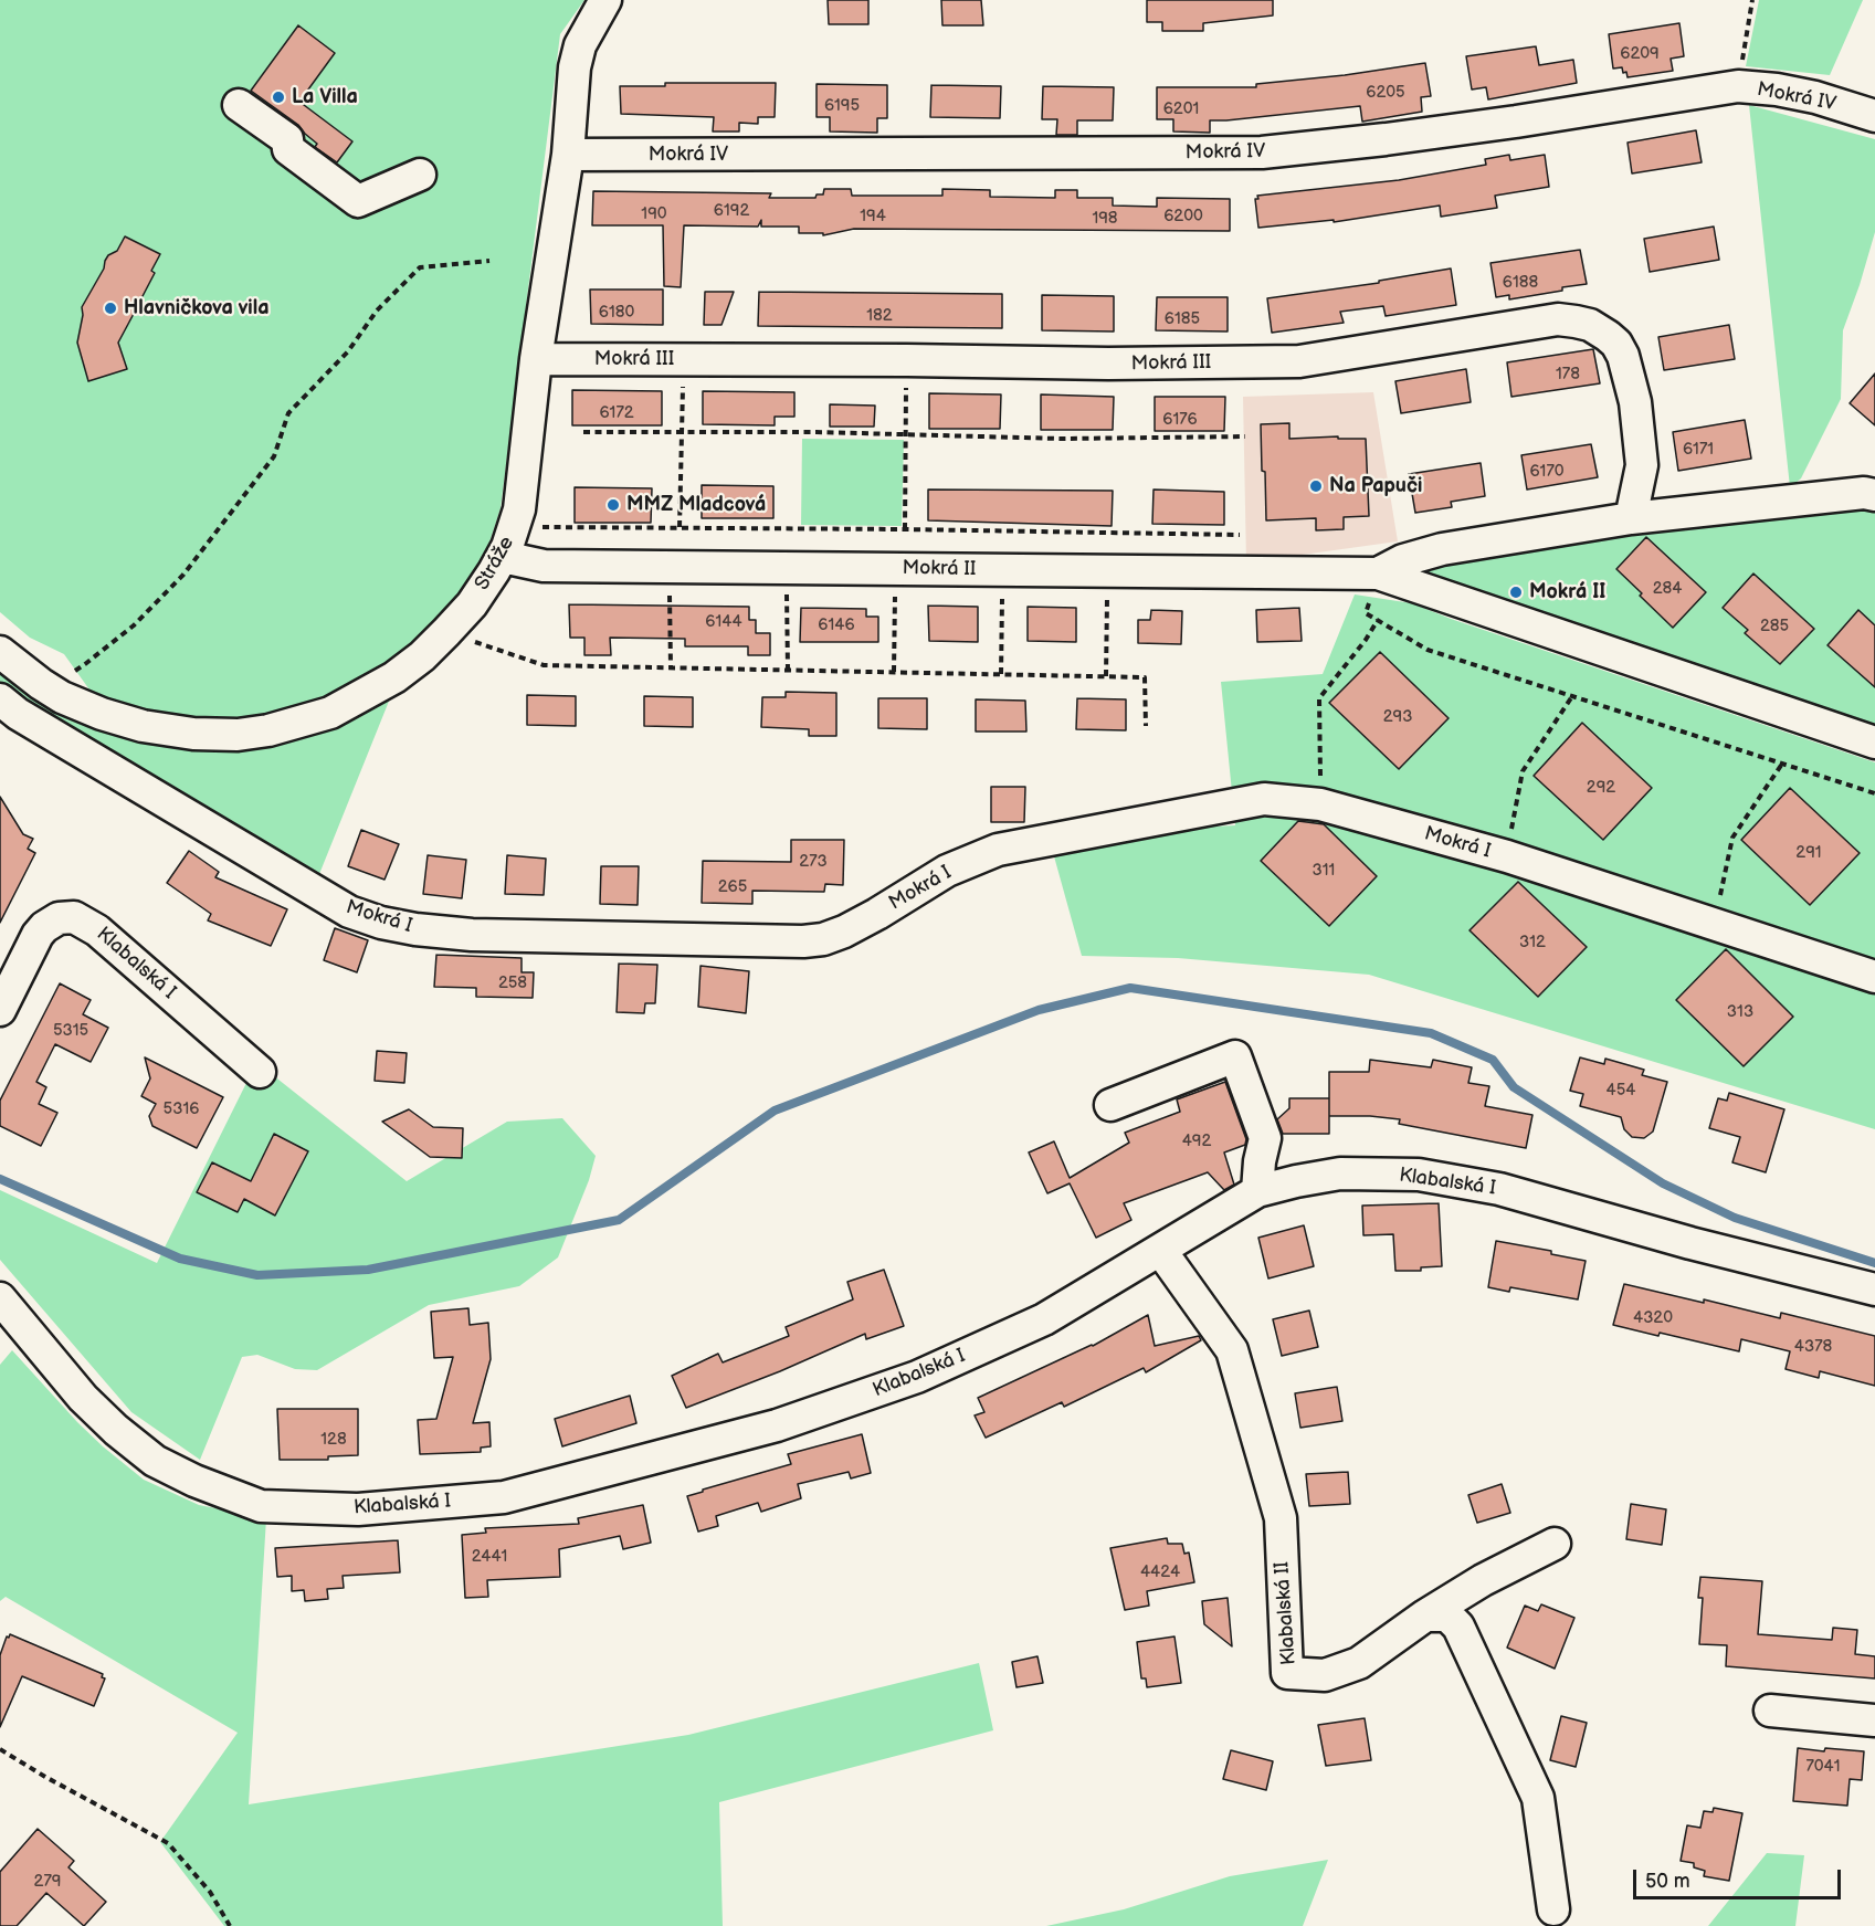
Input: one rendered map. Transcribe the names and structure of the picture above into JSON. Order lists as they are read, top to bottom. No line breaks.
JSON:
{"streets":{"street":["Mokrá IV","Mokrá III","Stráže","Mokrá II","Mokrá I","Klabalská I","Klabalská II"]},"crossings":[["Mokrá IV","Stráže"],["Mokrá III","Stráže"],["Mokrá III","Mokrá II"],["Stráže","Mokrá II"],["Klabalská I","Klabalská II"]],"places":["La Villa","Hlavničkova vila","Na Papuči","MMZ Mladcová","Mokrá II"],"house_numbers":["6209","6205","6195","6201","6192","190","194","6200","198","6188","6180","182","6185","178","6172","6176","6171","6170","284","6144","6146","285","293","292","291","273","311","265","312","258","313","5315","454","5316","492","4320","4378","128","2441","4424","7041","279"],"scale_bar":"50 m"}
